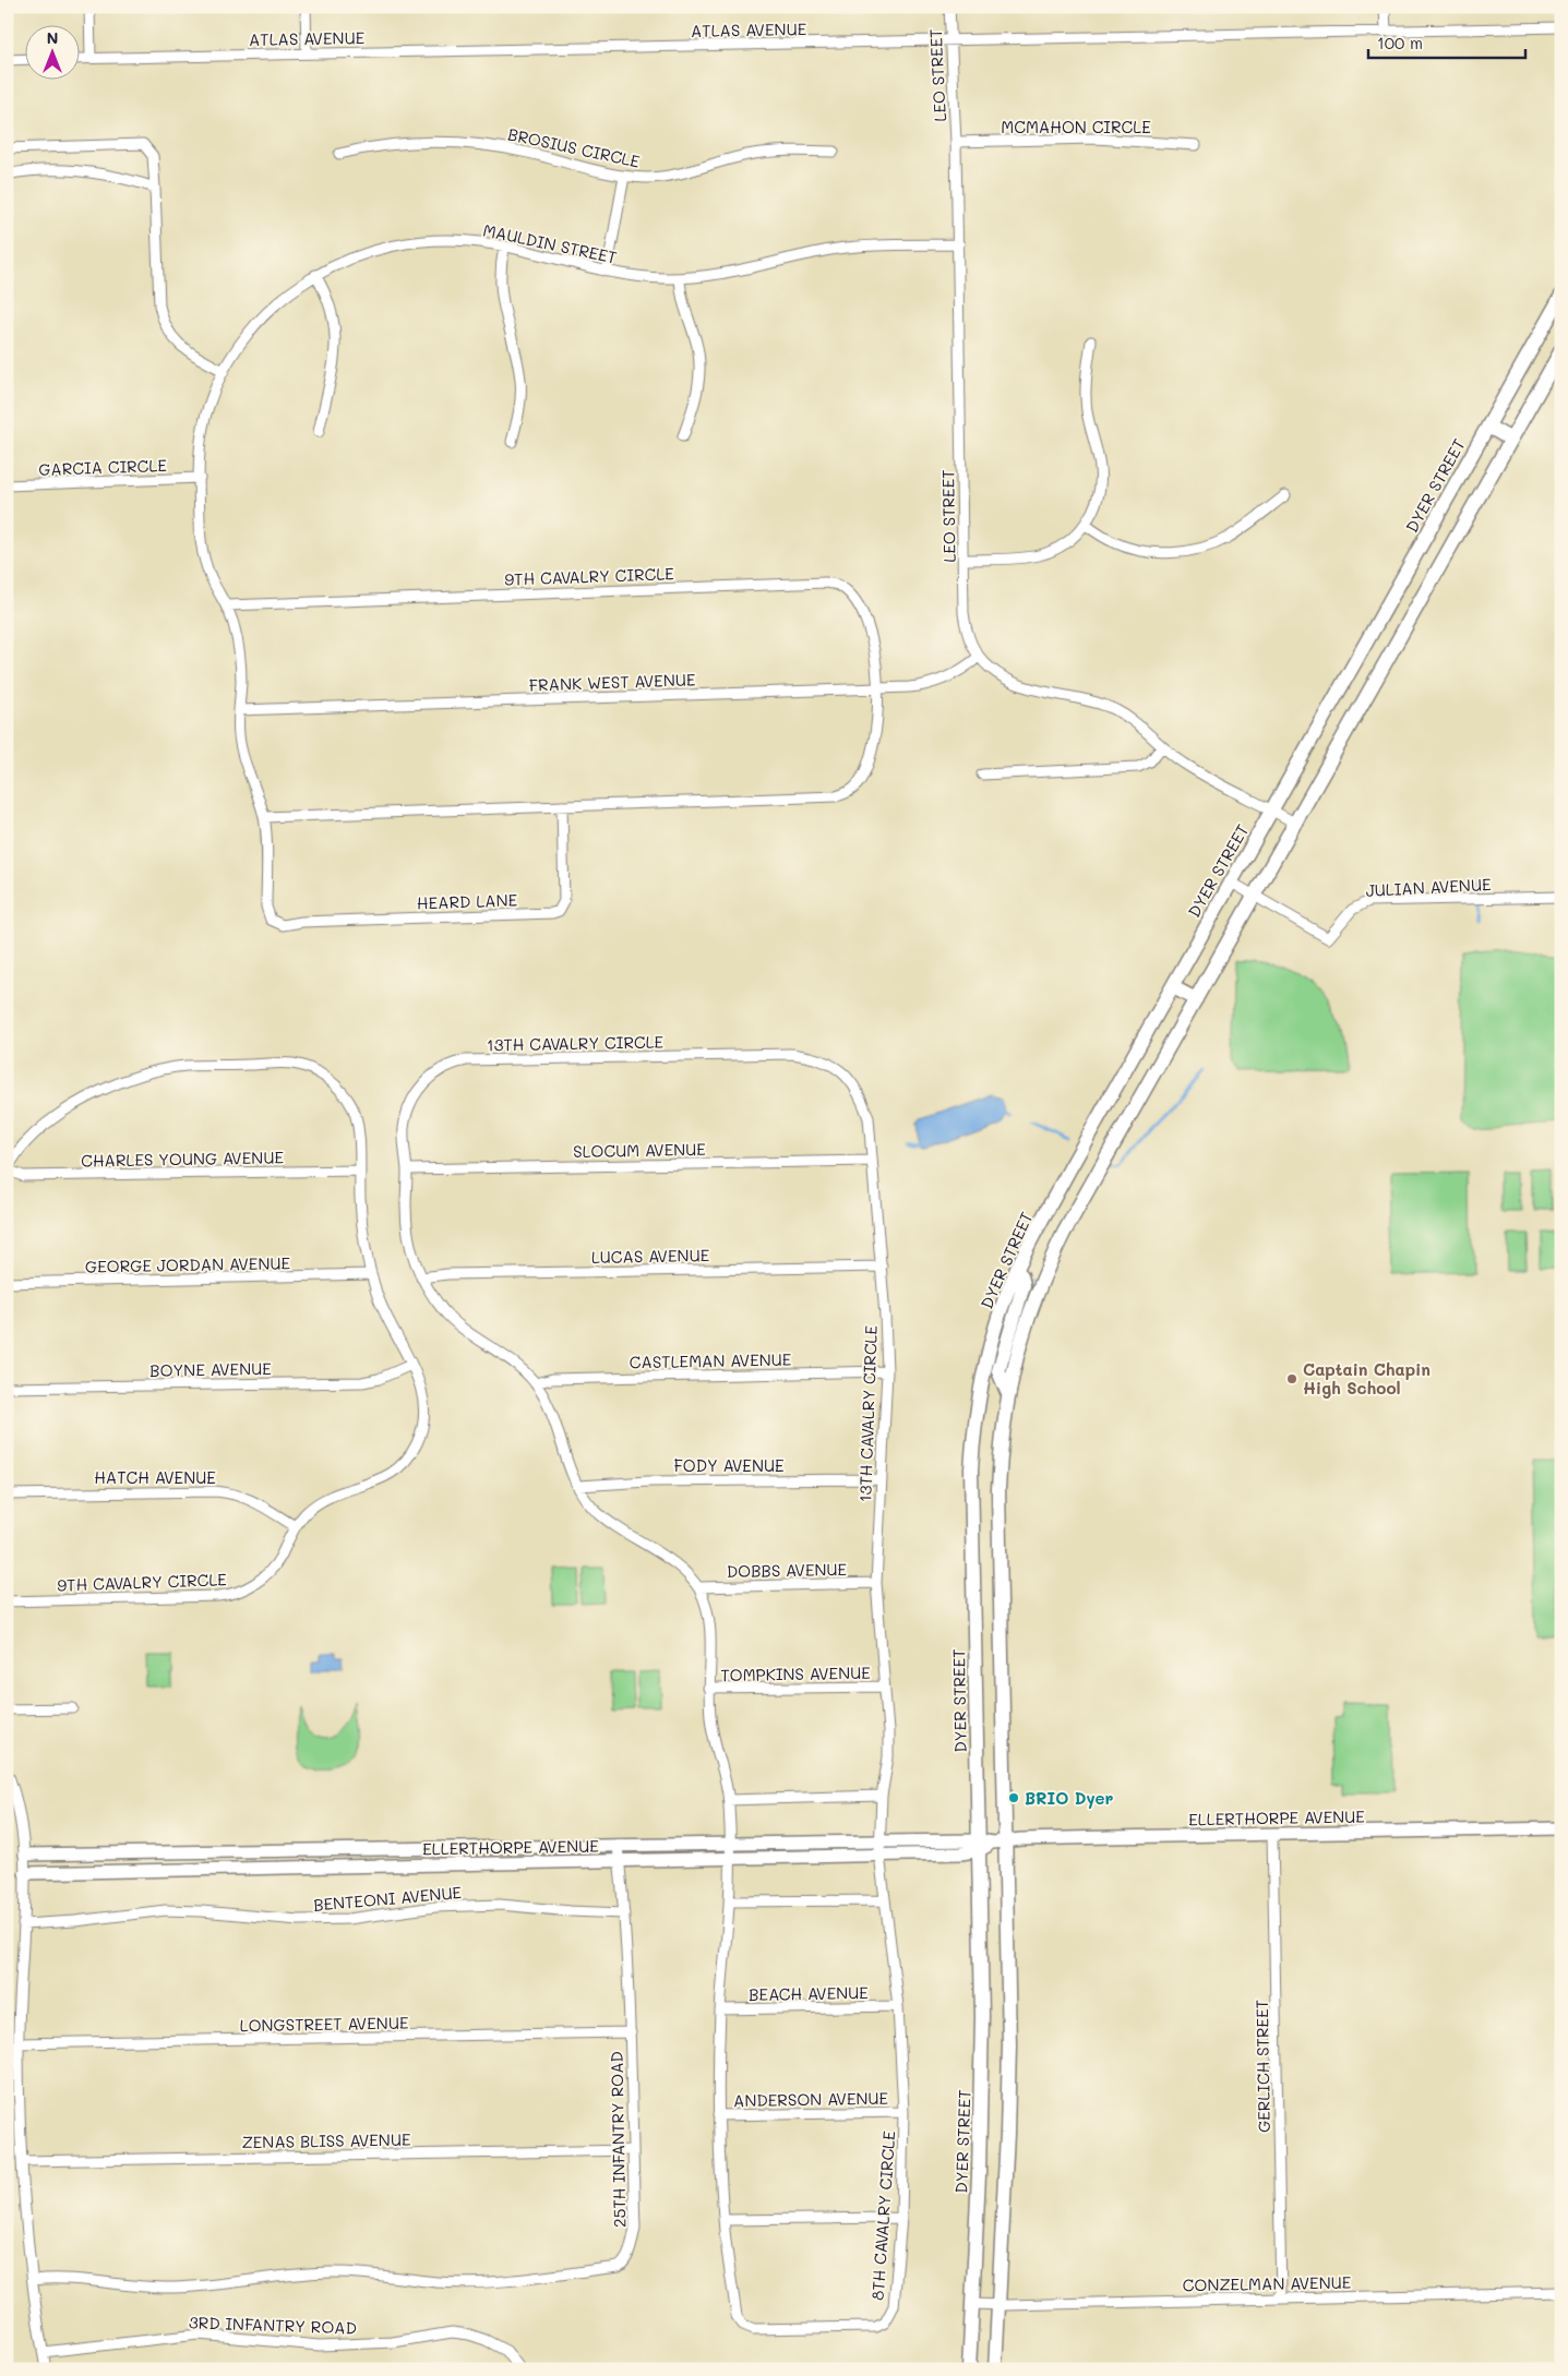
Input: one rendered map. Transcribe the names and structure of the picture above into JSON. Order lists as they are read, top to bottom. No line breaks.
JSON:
{"streets":{"main road":["DYER STREET"],"street":["ATLAS AVENUE","LEO STREET","MCMAHON CIRCLE","BROSIUS CIRCLE","MAULDIN STREET","GARCIA CIRCLE","9TH CAVALRY CIRCLE","FRANK WEST AVENUE","JULIAN AVENUE","HEARD LANE","13TH CAVALRY CIRCLE","SLOCUM AVENUE","CHARLES YOUNG AVENUE","LUCAS AVENUE","GEORGE JORDAN AVENUE","CASTLEMAN AVENUE","BOYNE AVENUE","FODY AVENUE","HATCH AVENUE","DOBBS AVENUE","TOMPKINS AVENUE","ELLERTHORPE AVENUE","BENTEONI AVENUE","BEACH AVENUE","LONGSTREET AVENUE","GERLICH STREET","ANDERSON AVENUE","25TH INFANTRY ROAD","ZENAS BLISS AVENUE","8TH CAVALRY CIRCLE","CONZELMAN AVENUE","3RD INFANTRY ROAD"]},"crossings":[["ATLAS AVENUE","LEO STREET"],["LEO STREET","MCMAHON CIRCLE"],["LEO STREET","MAULDIN STREET"],["LEO STREET","DYER STREET"],["LEO STREET","FRANK WEST AVENUE"],["MAULDIN STREET","GARCIA CIRCLE"],["MAULDIN STREET","9TH CAVALRY CIRCLE"],["MAULDIN STREET","FRANK WEST AVENUE"],["MAULDIN STREET","HEARD LANE"],["DYER STREET","JULIAN AVENUE"],["DYER STREET","ELLERTHORPE AVENUE"],["DYER STREET","CONZELMAN AVENUE"],["9TH CAVALRY CIRCLE","FRANK WEST AVENUE"],["9TH CAVALRY CIRCLE","HEARD LANE"],["9TH CAVALRY CIRCLE","CHARLES YOUNG AVENUE"],["9TH CAVALRY CIRCLE","GEORGE JORDAN AVENUE"],["9TH CAVALRY CIRCLE","BOYNE AVENUE"],["9TH CAVALRY CIRCLE","HATCH AVENUE"],["13TH CAVALRY CIRCLE","SLOCUM AVENUE"],["13TH CAVALRY CIRCLE","LUCAS AVENUE"],["13TH CAVALRY CIRCLE","CASTLEMAN AVENUE"],["13TH CAVALRY CIRCLE","FODY AVENUE"],["13TH CAVALRY CIRCLE","DOBBS AVENUE"],["13TH CAVALRY CIRCLE","TOMPKINS AVENUE"],["13TH CAVALRY CIRCLE","ELLERTHORPE AVENUE"],["13TH CAVALRY CIRCLE","8TH CAVALRY CIRCLE"],["ELLERTHORPE AVENUE","GERLICH STREET"],["ELLERTHORPE AVENUE","25TH INFANTRY ROAD"],["ELLERTHORPE AVENUE","8TH CAVALRY CIRCLE"],["BENTEONI AVENUE","25TH INFANTRY ROAD"],["BEACH AVENUE","8TH CAVALRY CIRCLE"],["LONGSTREET AVENUE","25TH INFANTRY ROAD"],["GERLICH STREET","CONZELMAN AVENUE"],["ANDERSON AVENUE","8TH CAVALRY CIRCLE"],["25TH INFANTRY ROAD","ZENAS BLISS AVENUE"]],"places":["Captain Chapin High School","BRIO Dyer"],"scale_bar":"100 m","north":"top"}
